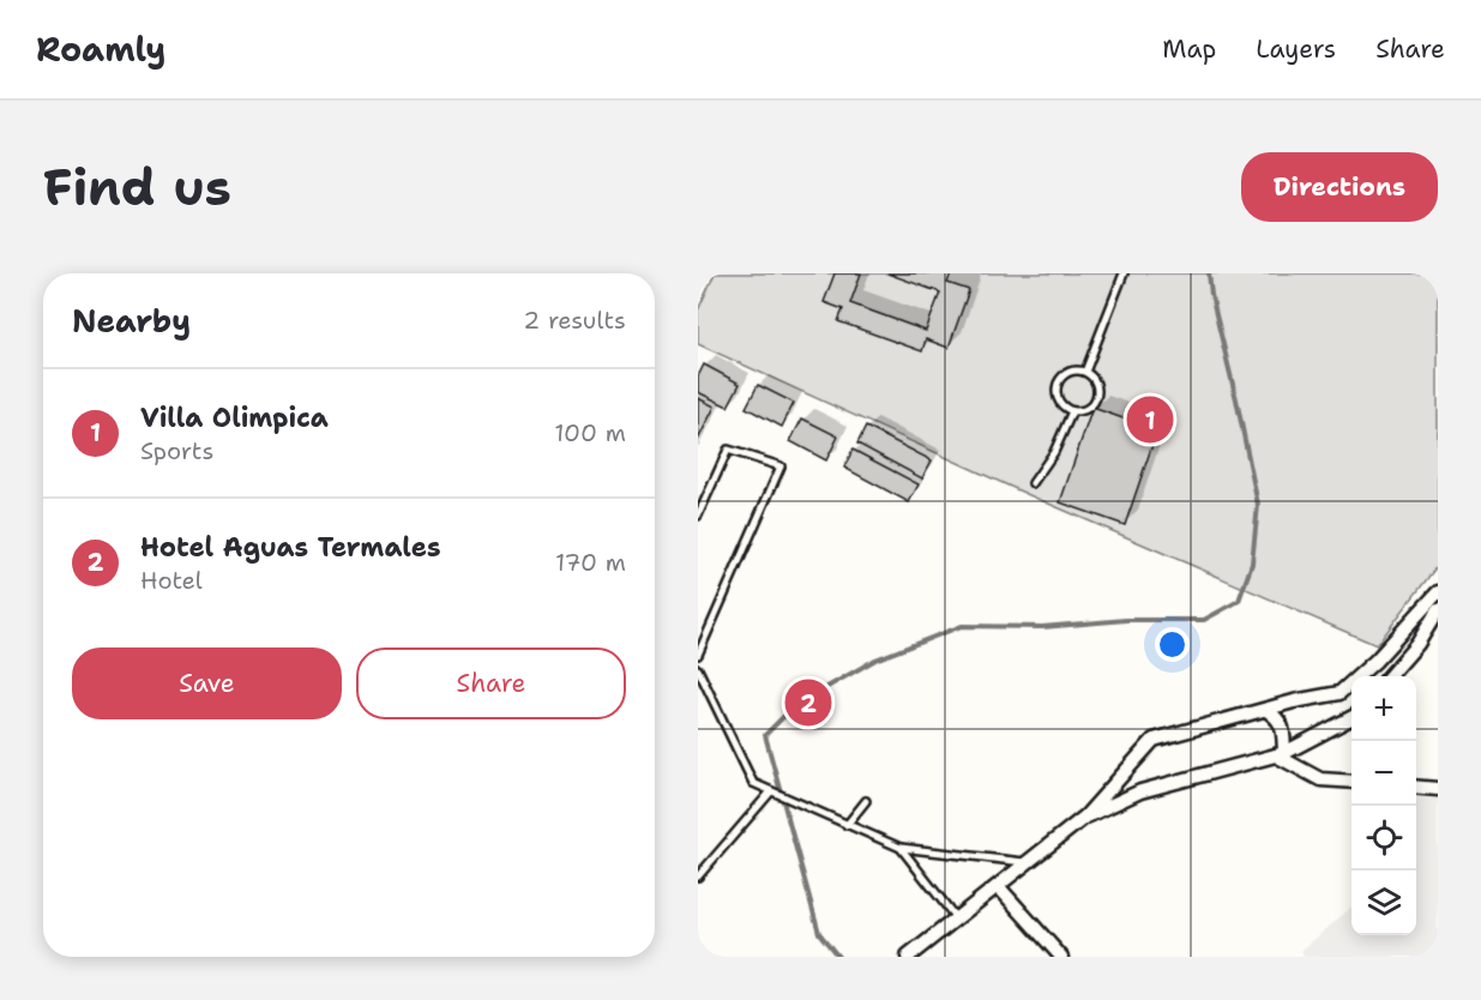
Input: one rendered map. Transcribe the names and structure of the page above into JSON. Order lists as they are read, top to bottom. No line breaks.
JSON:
{"page":{"header":"Roamly","nav":["Map","Layers","Share"],"buttons":["Directions",["Save","Share"]],"title":"Find us","heading":["Nearby","2 results"],"list":[{"mark":"1","name":"Villa Olimpica","note":"Sports","value":"100 m"},{"mark":"2","name":"Hotel Aguas Termales","note":"Hotel","value":"170 m"}],"pins":["1","2"],"map_buttons":["+","−"]}}
